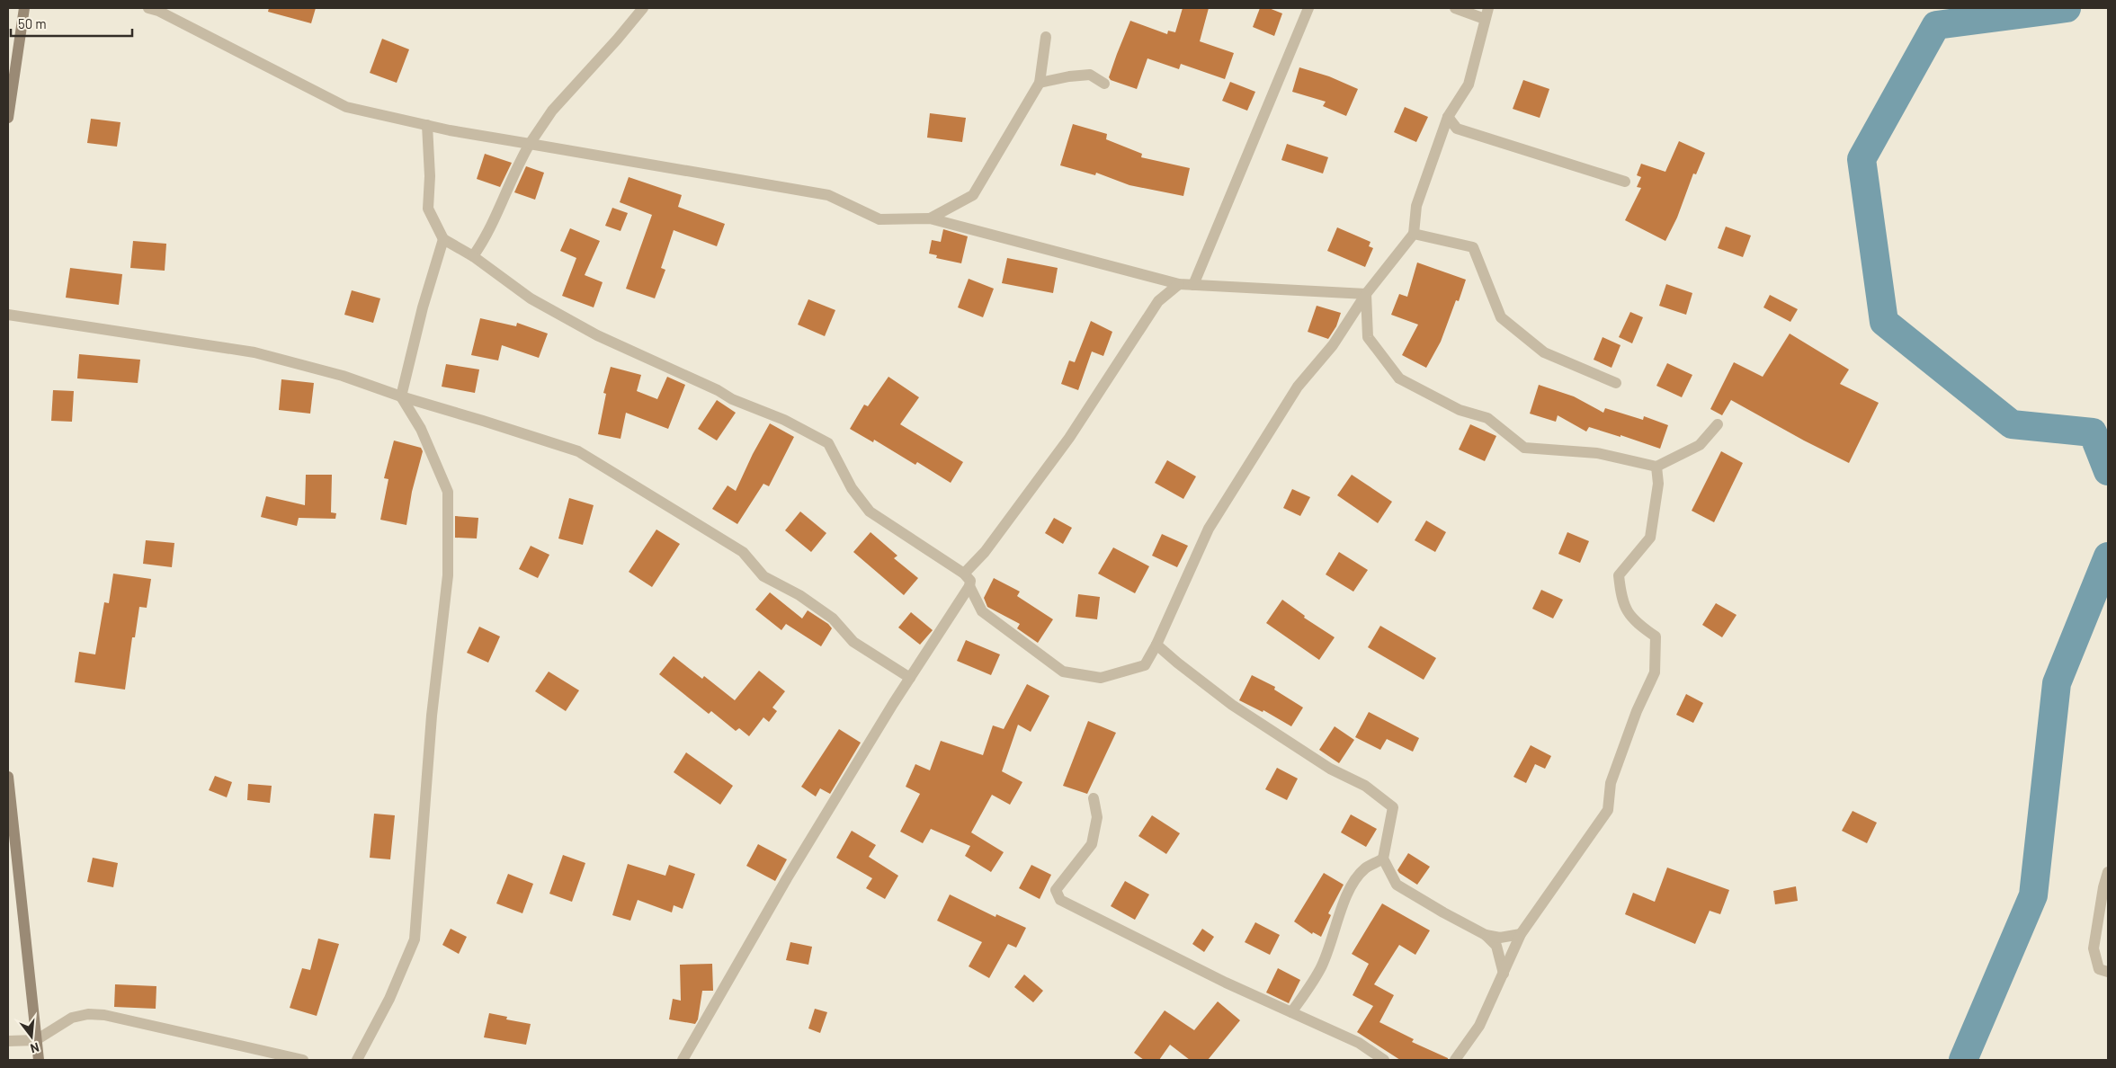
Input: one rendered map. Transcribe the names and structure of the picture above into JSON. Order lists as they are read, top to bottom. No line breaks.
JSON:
{"scale_bar":"50 m","north":"bottom"}
